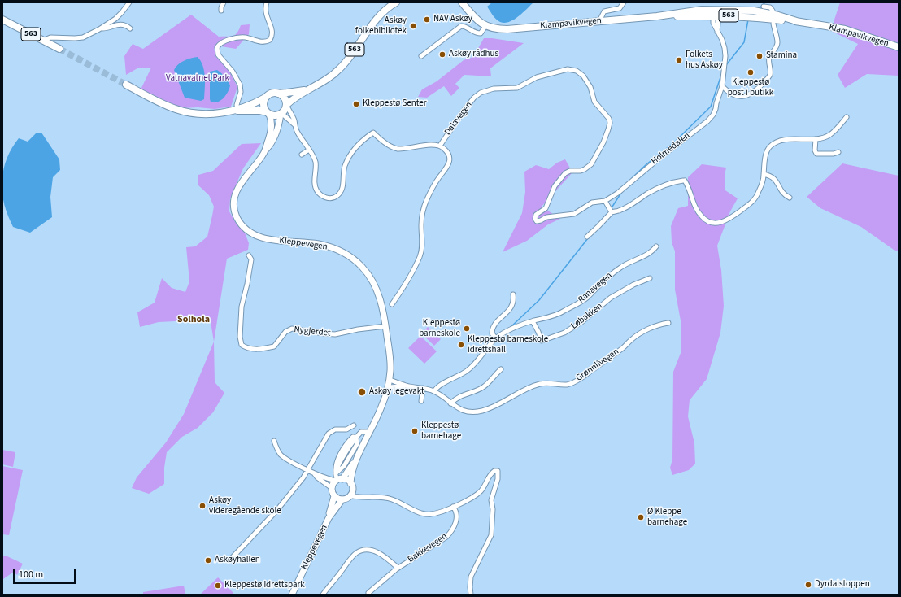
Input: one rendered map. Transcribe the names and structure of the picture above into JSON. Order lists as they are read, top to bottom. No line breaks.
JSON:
{"streets":{"main road":["563","Klampavikvegen","Kleppevegen"],"street":["Dalavegen","Holmedalen","Ranavegen","Løbakken","Nygjerdet","Grønnlivegen","Bakkevegen"]},"crossings":[["563","Kleppevegen"],["Klampavikvegen","Holmedalen"],["Dalavegen","Holmedalen"],["Kleppevegen","Nygjerdet"],["Kleppevegen","Grønnlivegen"],["Ranavegen","Løbakken"],["Ranavegen","Grønnlivegen"]],"districts":["Solhola"],"parks":["Vatnavatnet Park"],"places":["NAV Askøy","Askøy folkebibliotek","Askøy rådhus","Stamina","Folkets hus Askøy","Kleppestø post i butikk","Kleppestø Senter","Kleppestø barneskole","Kleppestø barneskole idrettshall","Askøy legevakt","Kleppestø barnehage","Askøy videregående skole","Ø Kleppe barnehage","Askøyhallen","Dyrdalstoppen","Kleppestø idrettspark"],"scale_bar":"100 m"}
